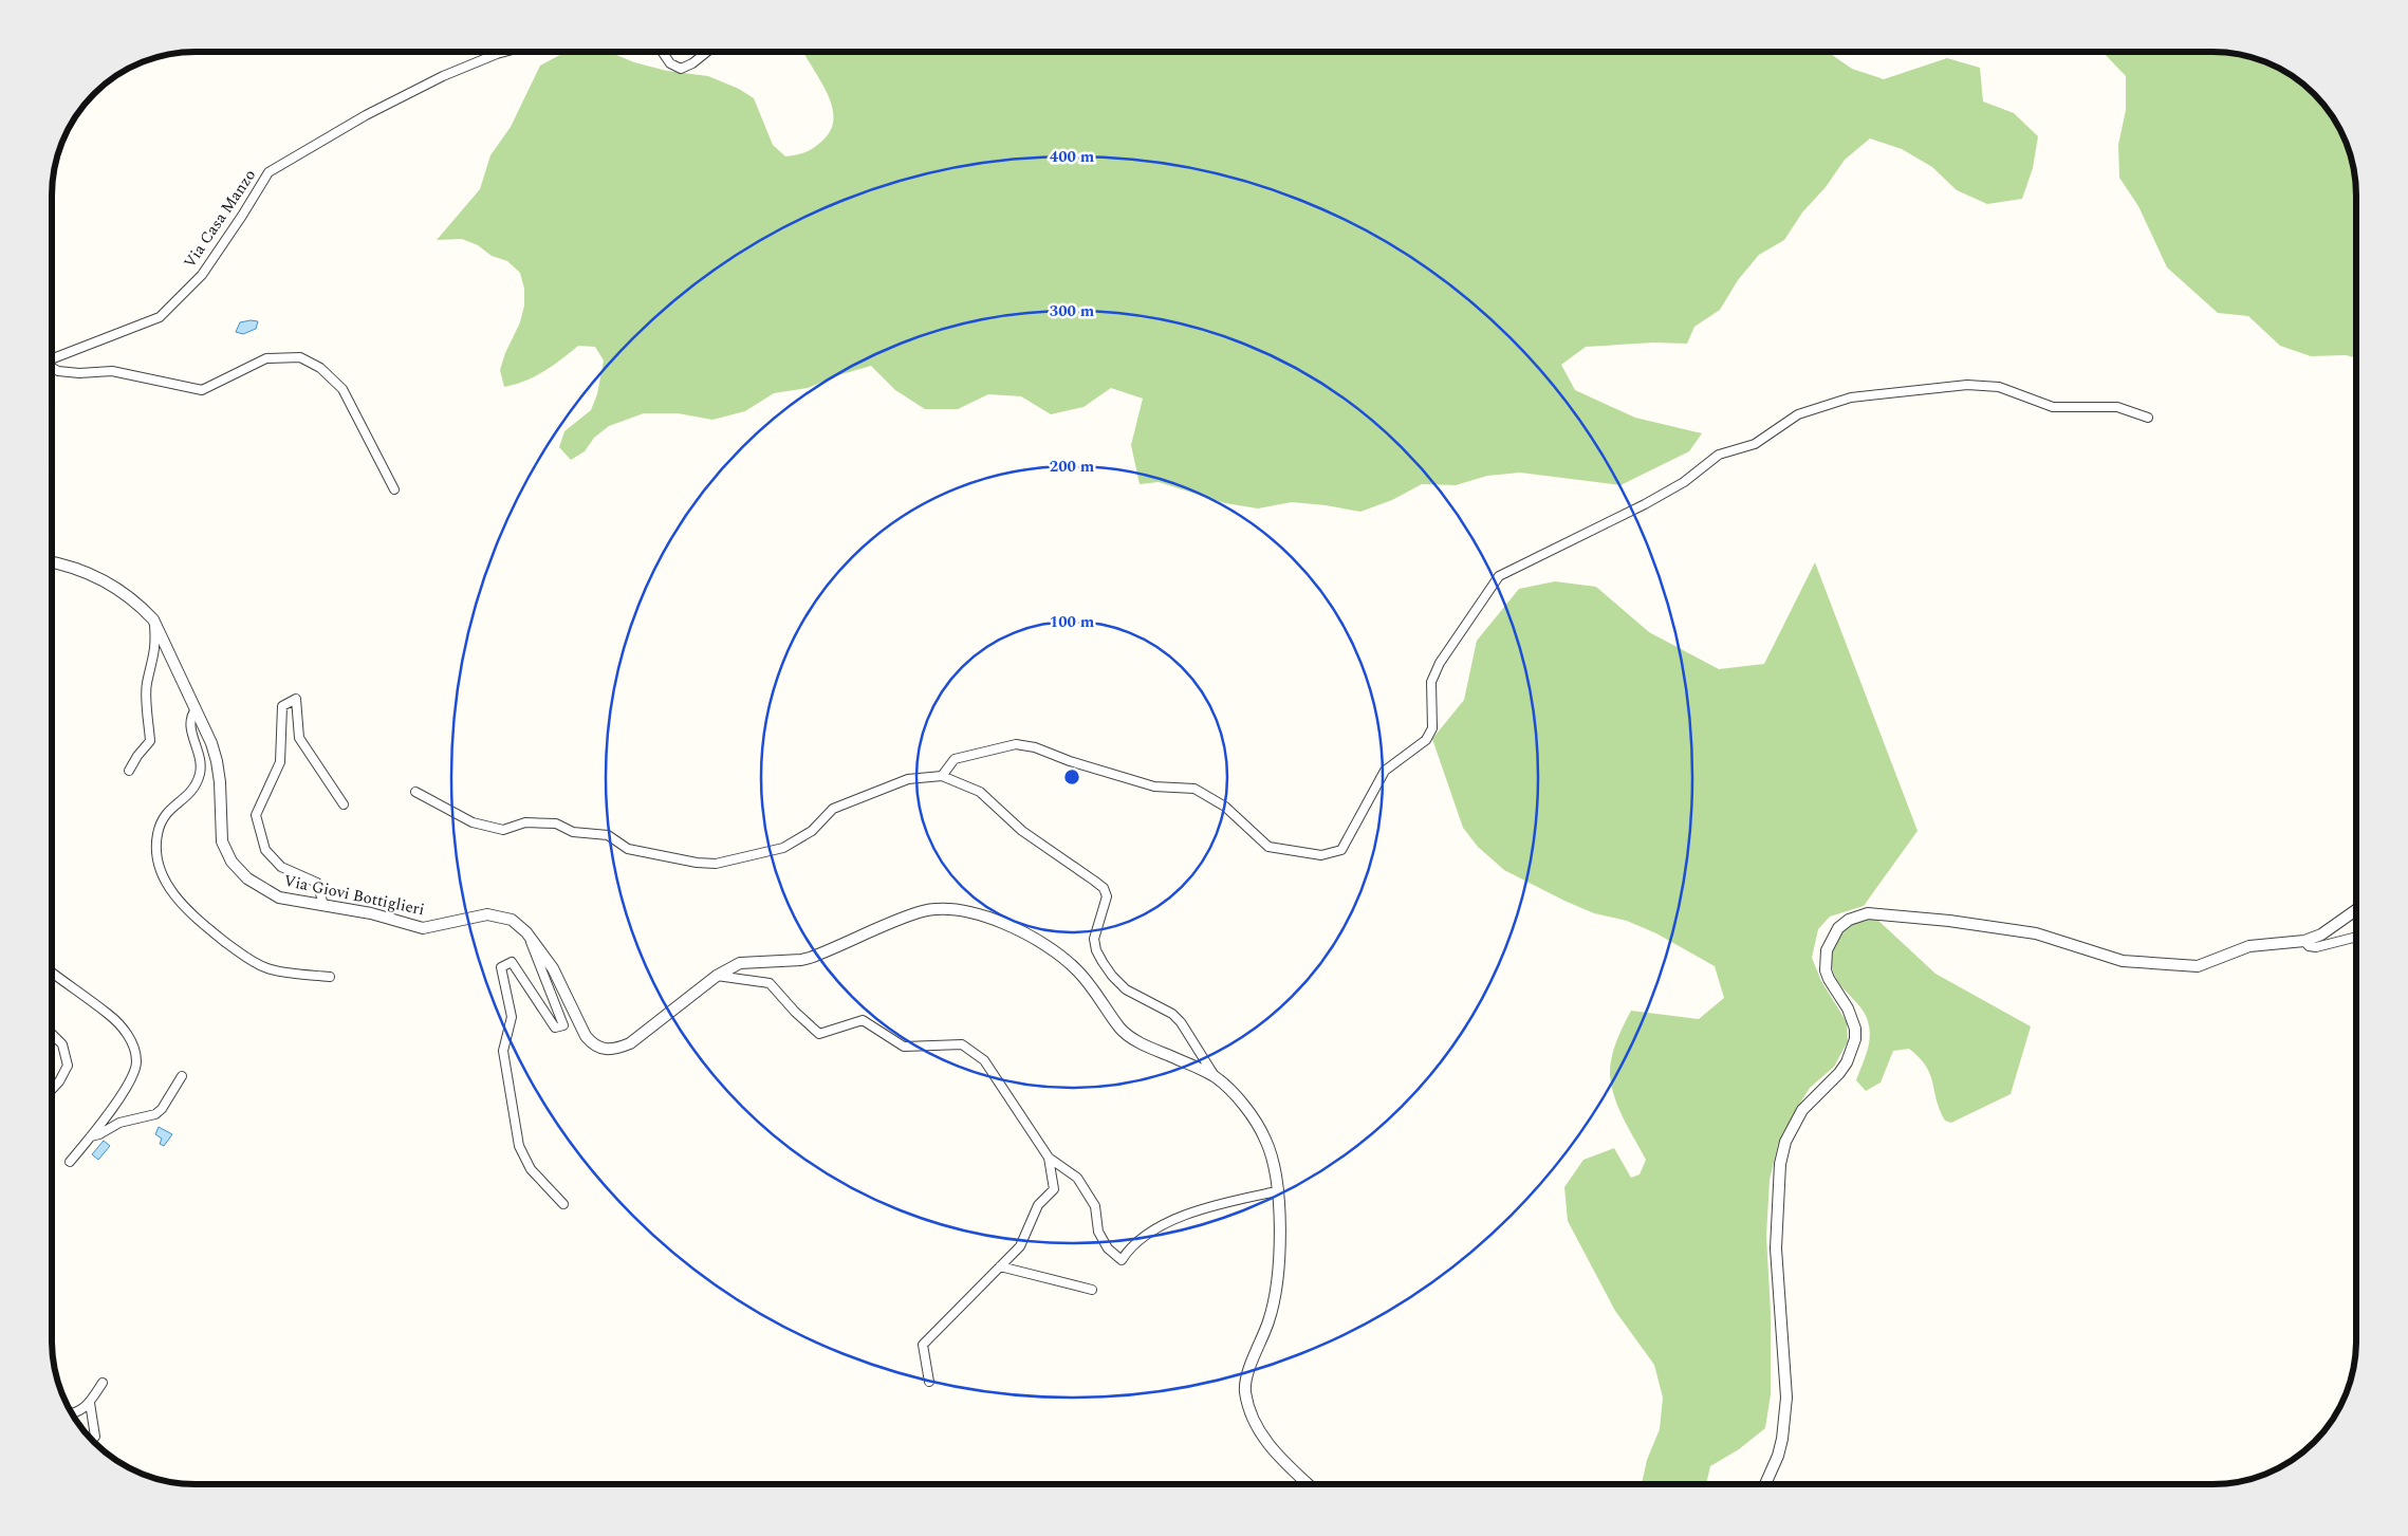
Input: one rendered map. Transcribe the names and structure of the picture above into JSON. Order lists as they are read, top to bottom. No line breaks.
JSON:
{"streets":{"street":["Via Casa Manzo","Via Giovi Bottiglieri"]},"rings":["400 m","300 m","200 m","100 m"]}
